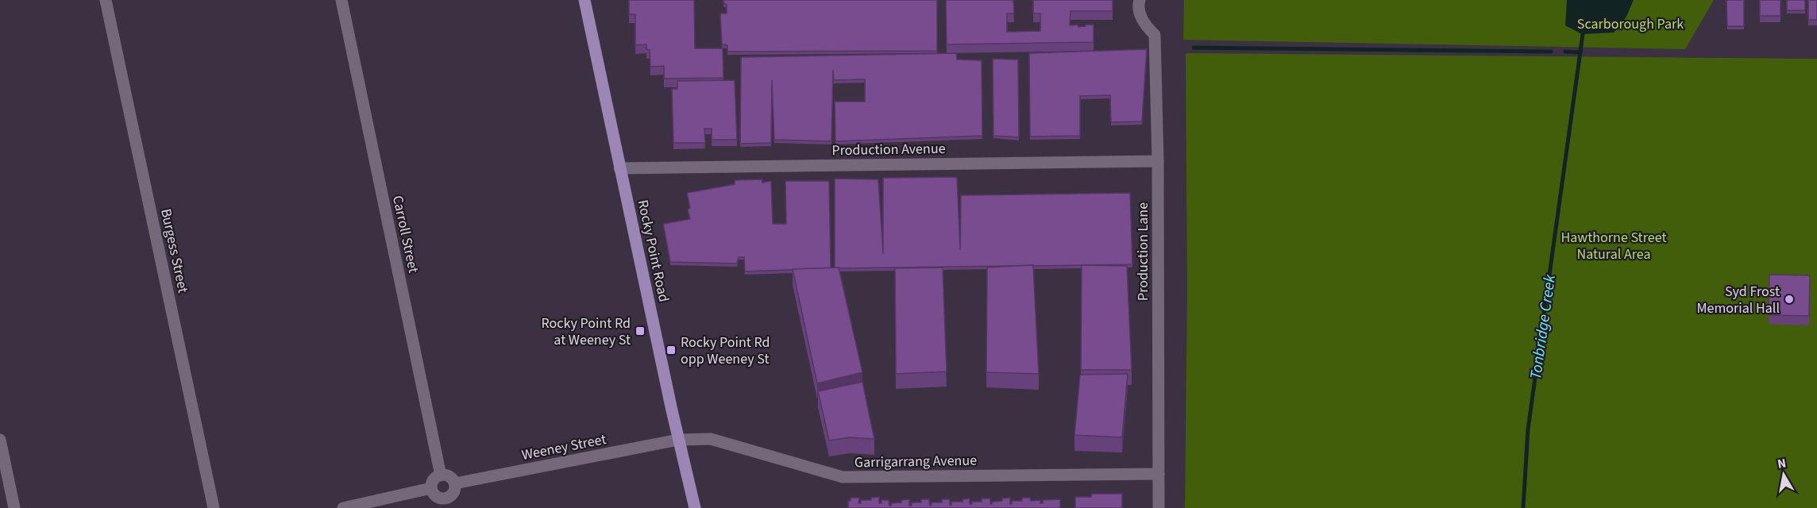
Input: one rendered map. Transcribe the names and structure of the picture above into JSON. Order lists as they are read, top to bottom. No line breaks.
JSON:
{"streets":{"main road":["Rocky Point Road"],"street":["Production Avenue","Carroll Street","Burgess Street","Production Lane","Weeney Street","Garrigarrang Avenue"]},"crossings":[["Production Avenue","Rocky Point Road"],["Production Avenue","Production Lane"],["Carroll Street","Weeney Street"],["Rocky Point Road","Weeney Street"],["Rocky Point Road","Garrigarrang Avenue"],["Production Lane","Garrigarrang Avenue"],["Weeney Street","Garrigarrang Avenue"]],"water":["Tonbridge Creek"],"parks":["Scarborough Park","Hawthorne Street Natural Area"],"places":{"other":["Syd Frost Memorial Hall"],"transit":["Rocky Point Rd at Weeney St","Rocky Point Rd opp Weeney St"]},"north":"top"}
